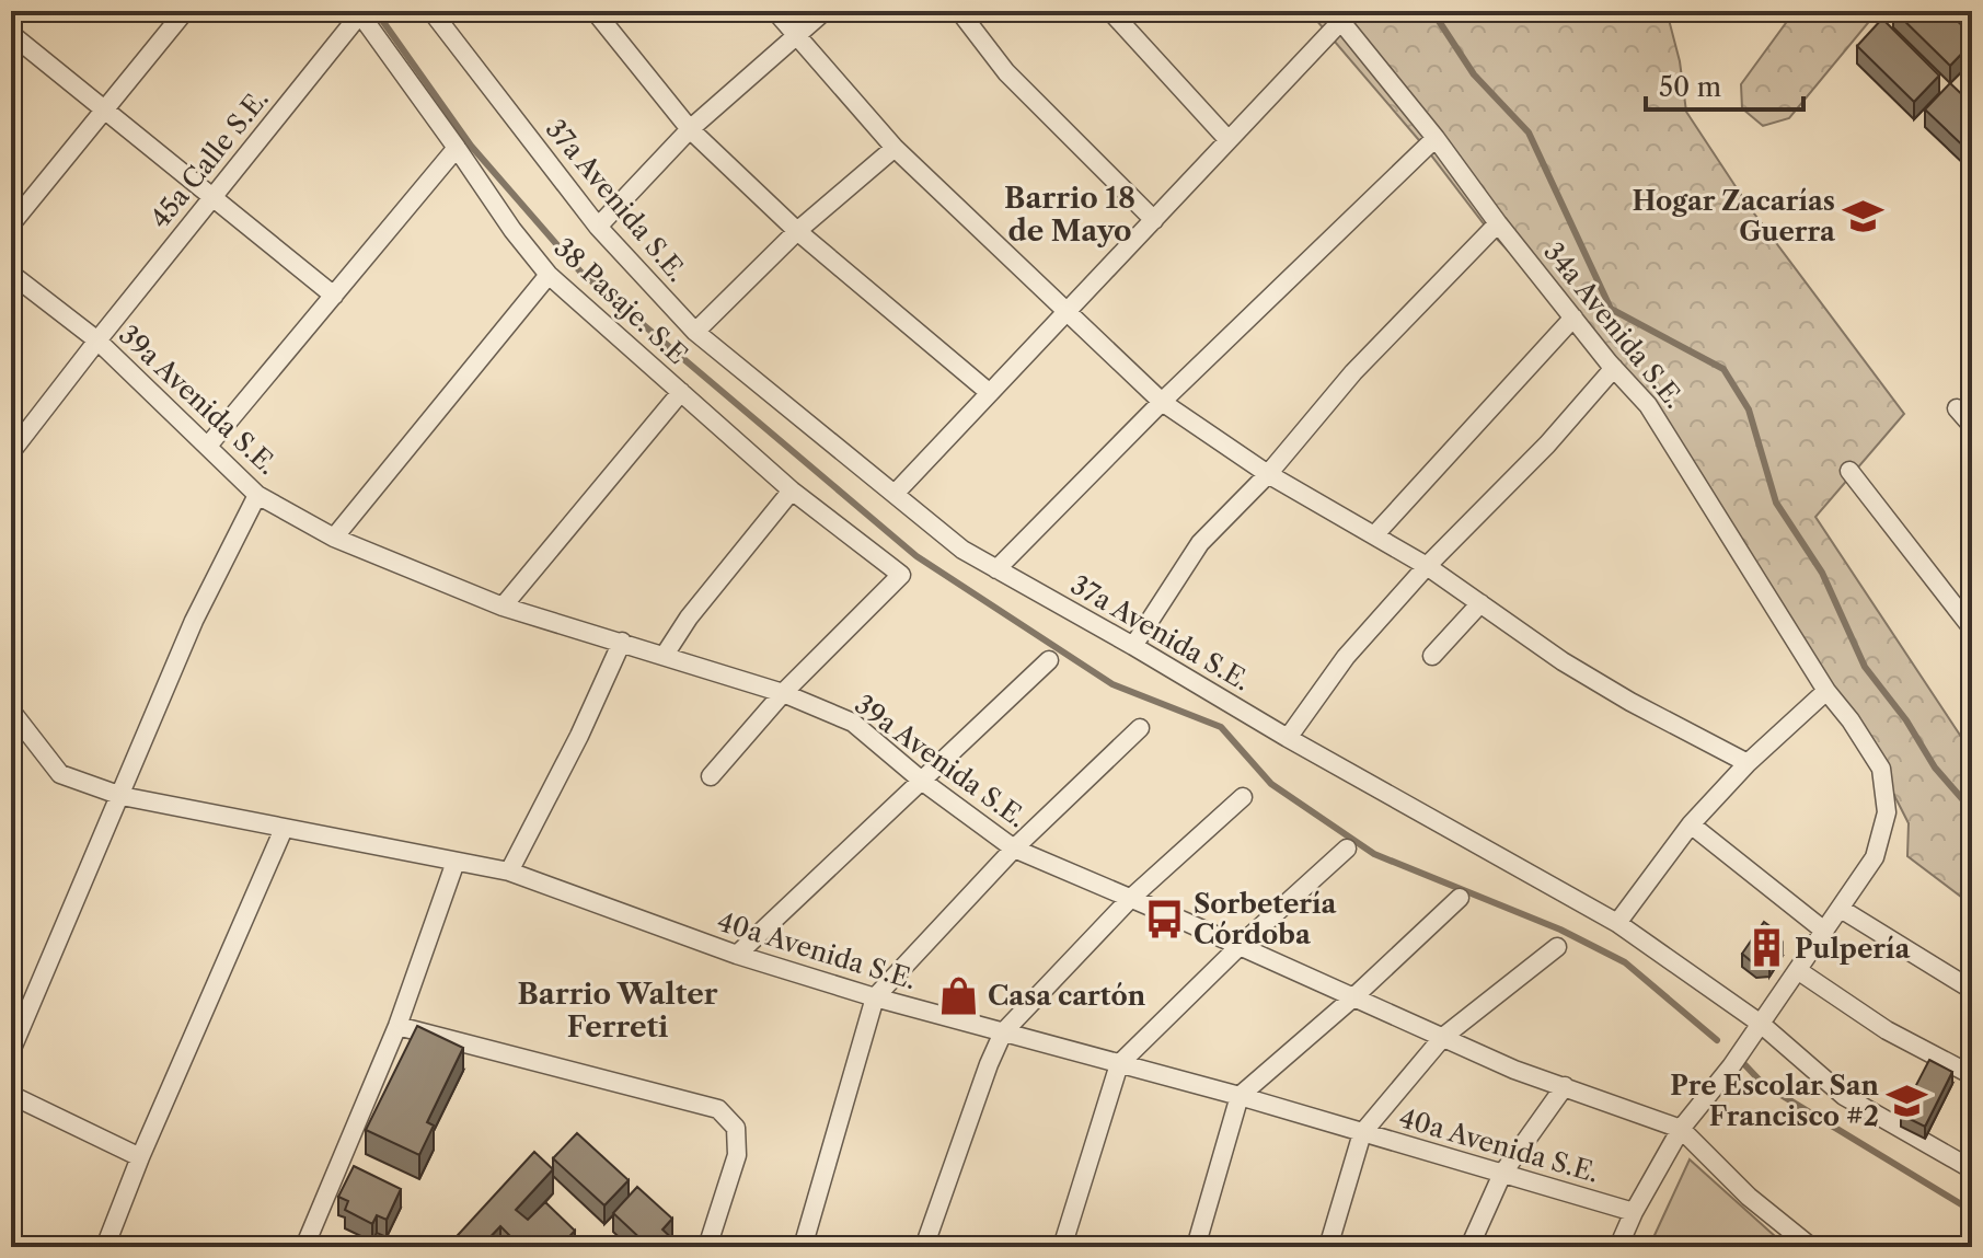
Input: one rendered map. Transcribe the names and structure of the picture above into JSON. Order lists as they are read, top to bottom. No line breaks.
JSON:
{"streets":{"street":["45a Calle S.E.","37a Avenida S.E.","38 Pasaje. S.E","34a Avenida S.E.","39a Avenida S.E.","40a Avenida S.E."]},"crossings":[["45a Calle S.E.","38 Pasaje. S.E"],["45a Calle S.E.","39a Avenida S.E."],["37a Avenida S.E.","34a Avenida S.E."],["38 Pasaje. S.E","39a Avenida S.E."],["34a Avenida S.E.","39a Avenida S.E."],["34a Avenida S.E.","40a Avenida S.E."]],"districts":["Barrio 18 de Mayo","Barrio Walter Ferreti"],"places":{"school or university":["Hogar Zacarías Guerra","Pre Escolar San Francisco #2"],"bus stop":["Sorbetería Córdoba"],"building":["Pulpería"],"shop":["Casa cartón"]},"scale_bar":"50 m"}
